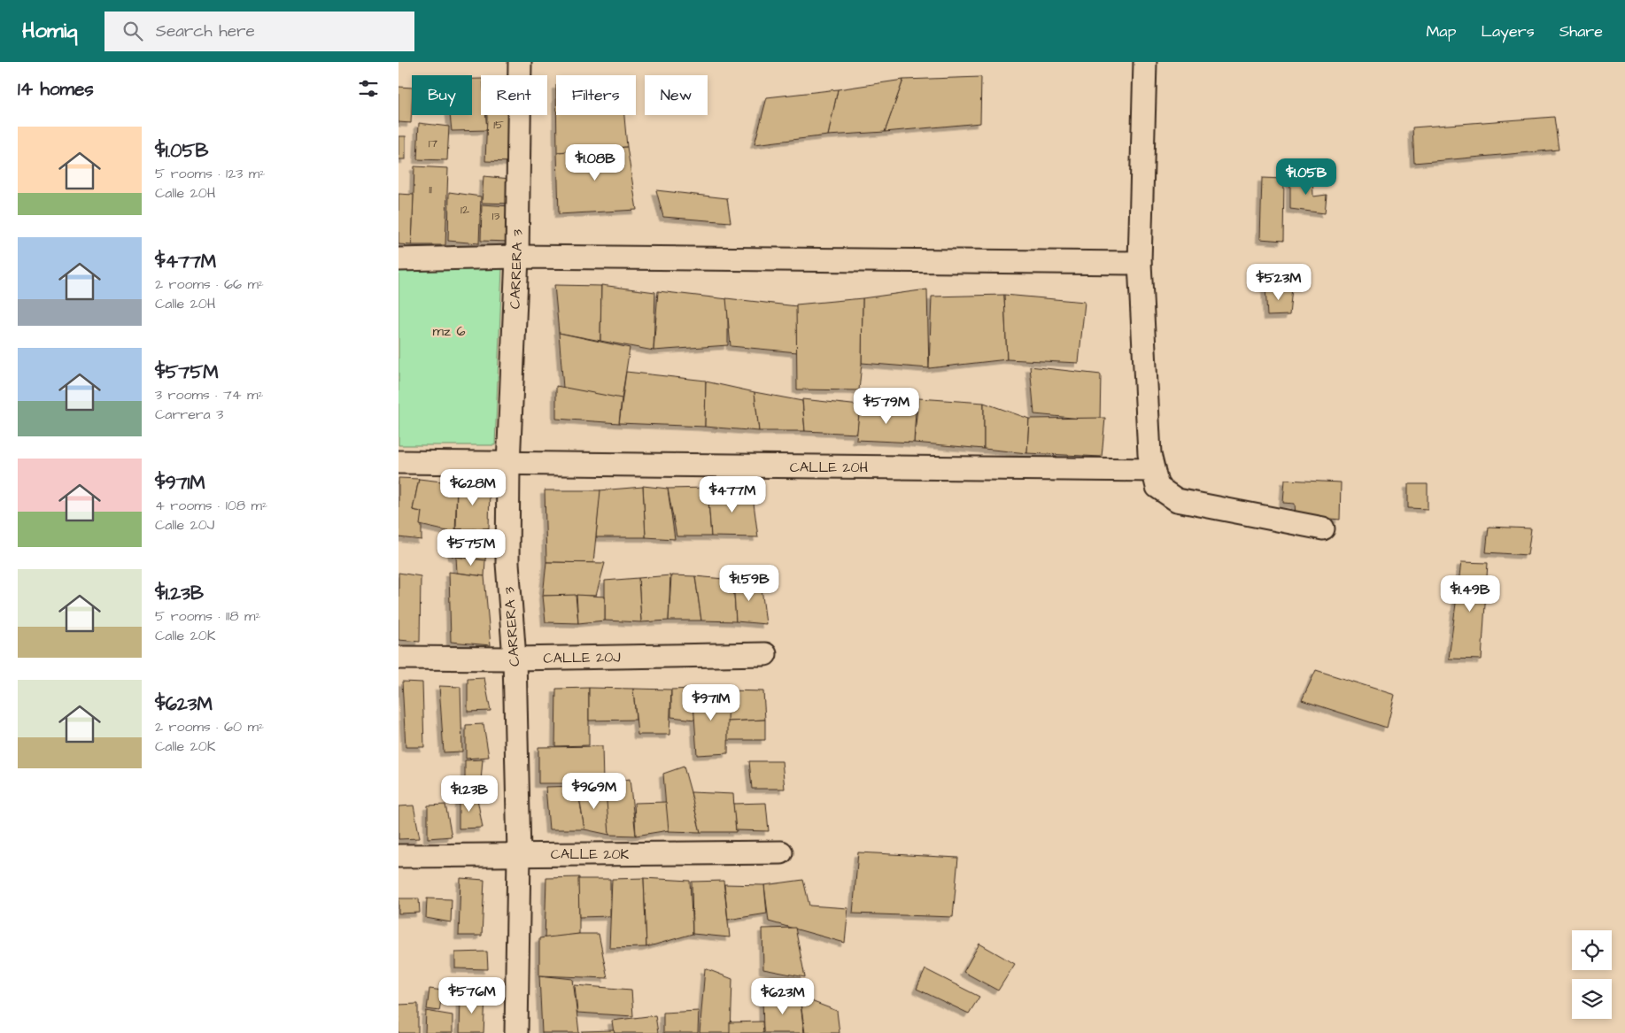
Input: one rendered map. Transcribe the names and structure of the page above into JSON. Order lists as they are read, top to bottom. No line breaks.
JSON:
{"streets":{"street":["CARRERA 3","CALLE 20H","CALLE 20J","CALLE 20K"]},"crossings":[["CARRERA 3","CALLE 20H"],["CARRERA 3","CALLE 20J"],["CARRERA 3","CALLE 20K"]],"parks":["mz 6"],"house_numbers":["15","17","11","12","13"],"page":{"header":"Homiq","search":"Search here","nav":["Map","Layers","Share"],"heading":"14 homes","chip":["Buy","Rent","Filters","New"],"list":[{"name":"$1.05B","note":"5 rooms · 123 m² · Calle 20H"},{"name":"$477M","note":"2 rooms · 66 m² · Calle 20H"},{"name":"$575M","note":"3 rooms · 74 m² · Carrera 3"},{"name":"$971M","note":"4 rooms · 108 m² · Calle 20J"},{"name":"$1.23B","note":"5 rooms · 118 m² · Calle 20K"},{"name":"$623M","note":"2 rooms · 60 m² · Calle 20K"}],"price":["$1.08B","$1.05B","$523M","$579M","$628M","$477M","$575M","$1.59B","$1.49B","$971M","$969M","$1.23B","$576M","$623M"]}}
